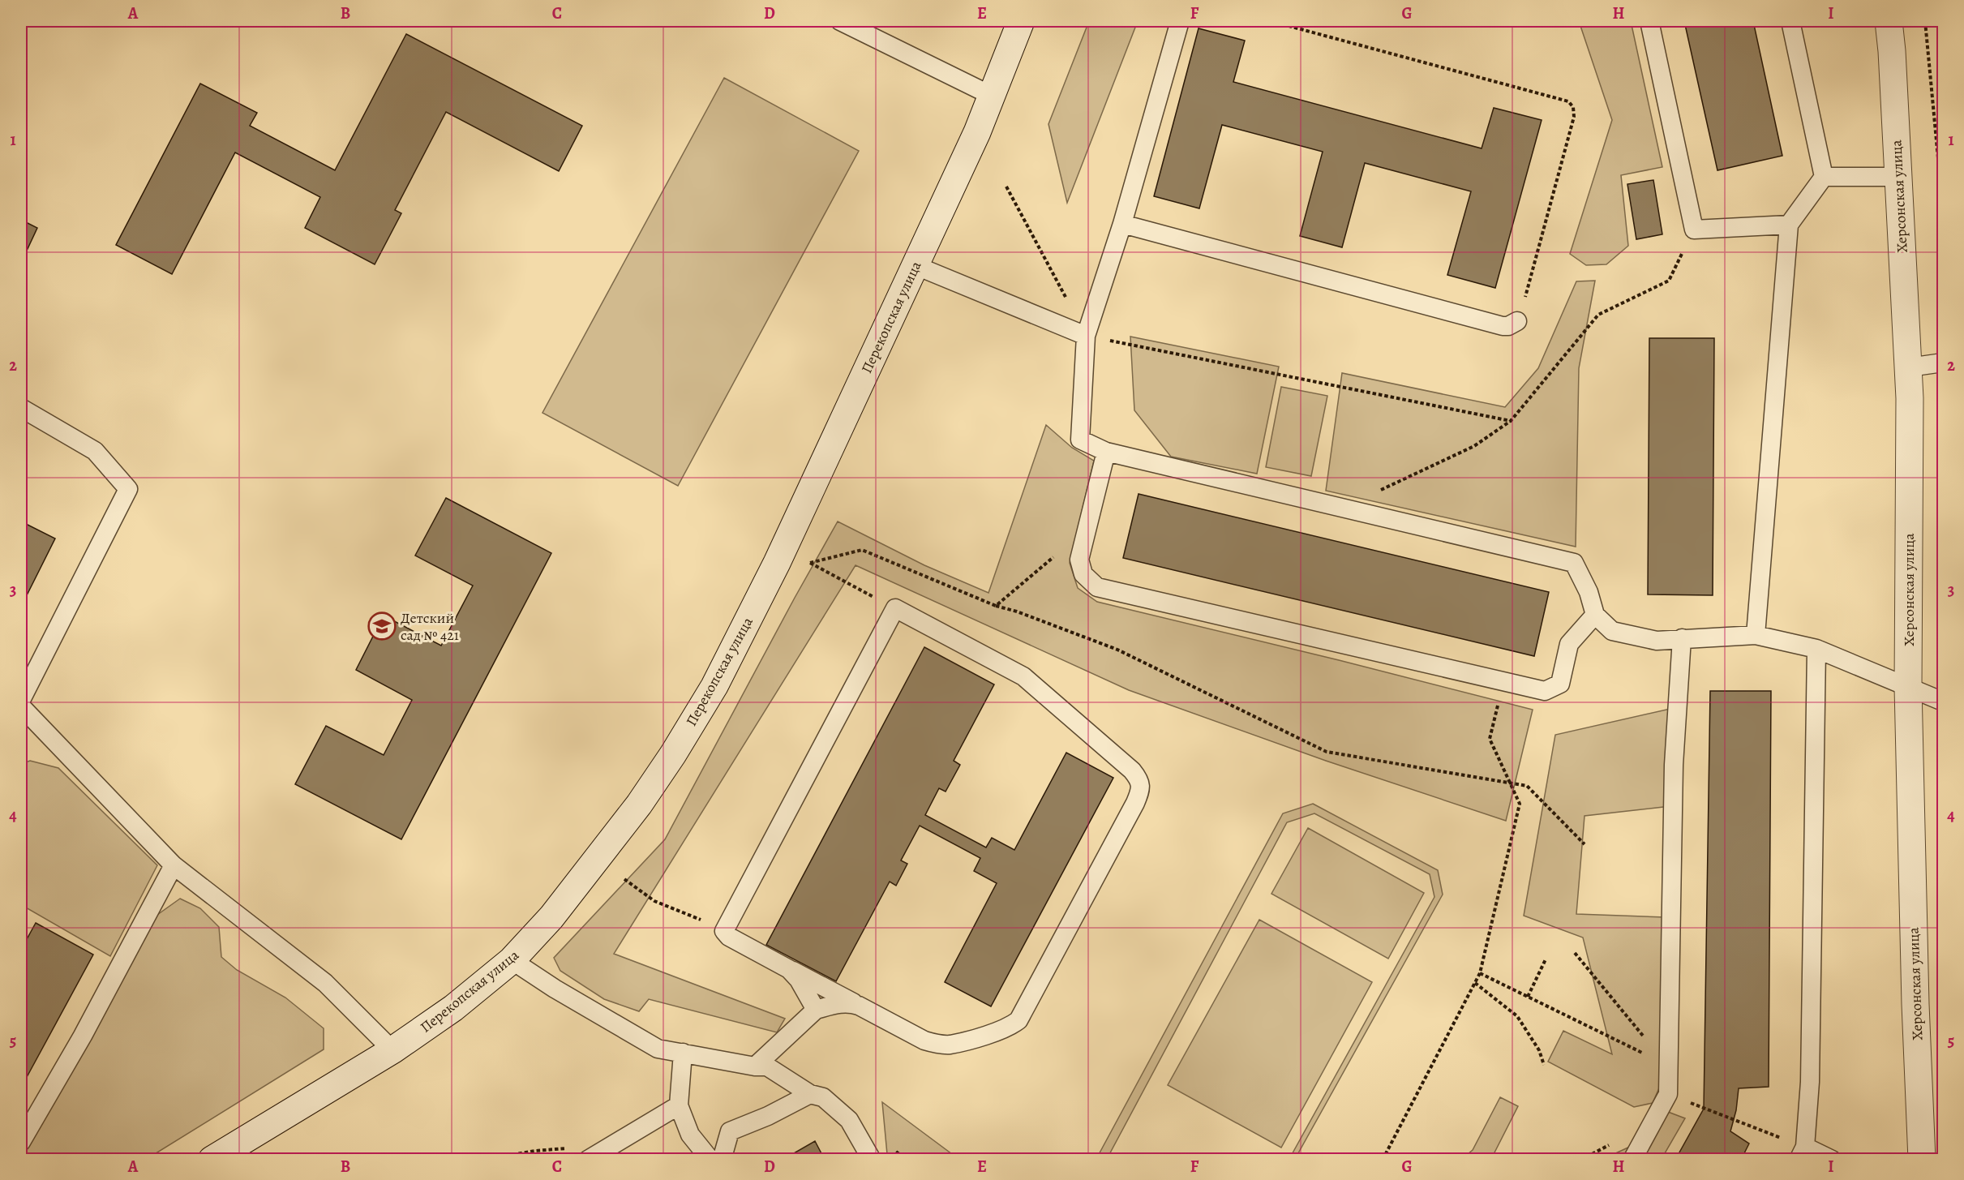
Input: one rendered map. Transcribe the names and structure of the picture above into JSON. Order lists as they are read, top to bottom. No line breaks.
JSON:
{"streets":{"street":["Херсонская улица","Перекопская улица"]},"places":{"school or university":["Детский сад № 421"]},"grid":{"columns":["A","B","C","D","E","F","G","H","I"],"rows":["1","2","3","4","5"]}}
